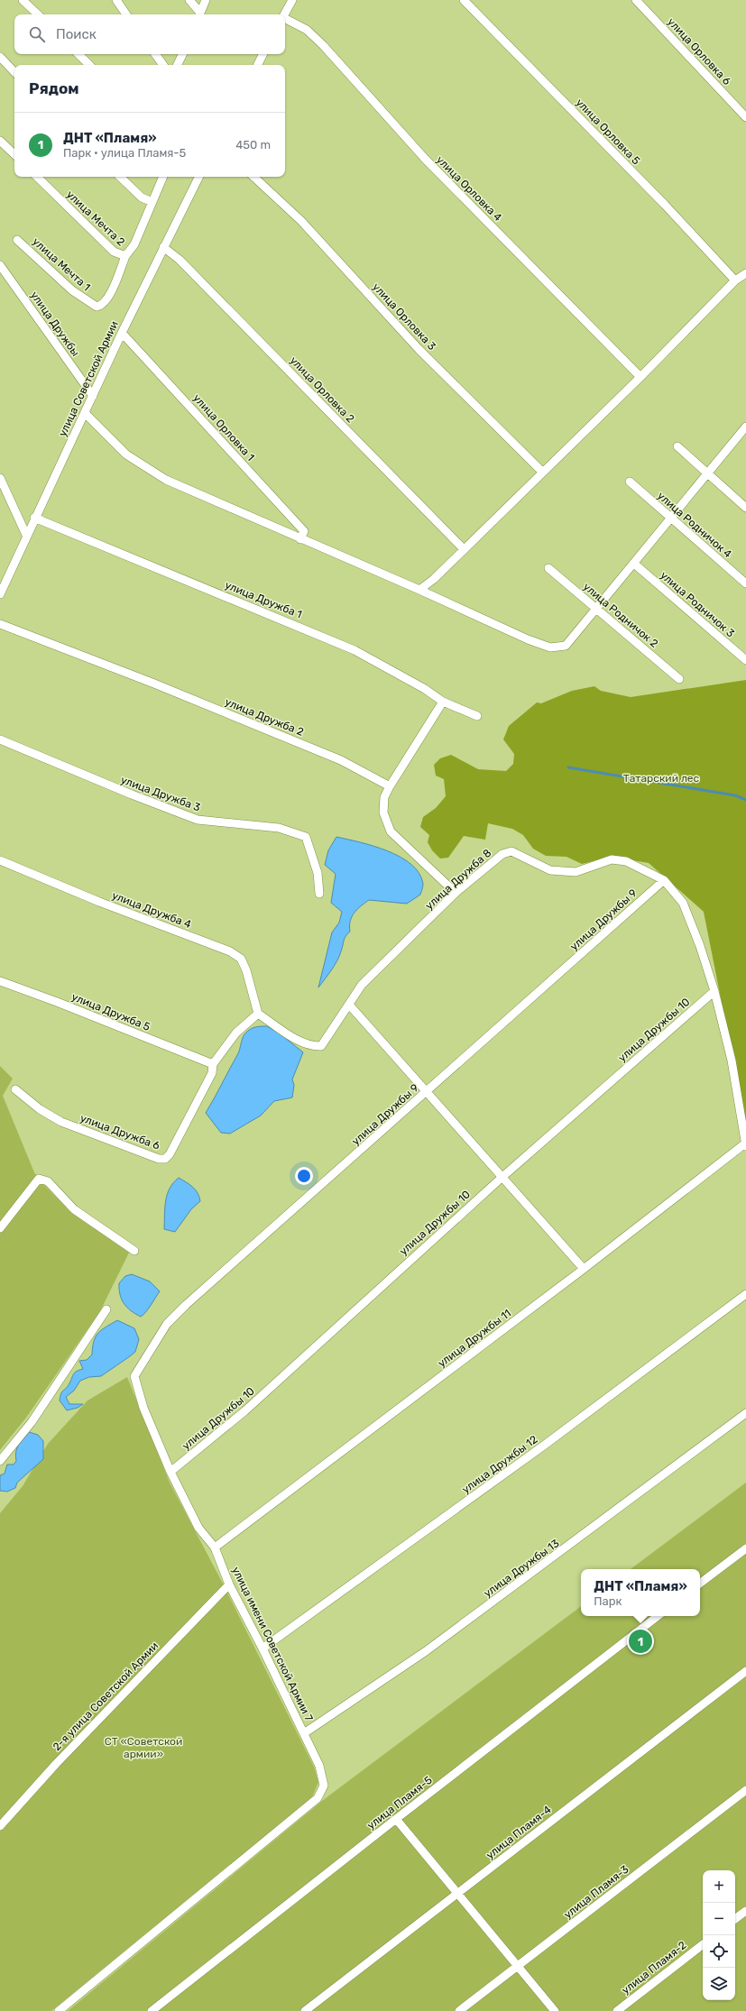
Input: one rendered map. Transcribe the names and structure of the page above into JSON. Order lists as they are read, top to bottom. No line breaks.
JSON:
{"streets":{"street":["улица Орловка 6","улица Орловка 5","улица Орловка 4","улица Мечта 2","улица Мечта 1","улица Орловка 3","улица Дружбы","улица Советской Армии","улица Орловка 2","улица Орловка 1","улица Родничок 4","улица Дружба 1","улица Родничок 3","улица Родничок 2","улица Дружба 2","улица Дружба 3","улица Дружба 8","улица Дружба 4","улица Дружбы 9","улица Дружба 5","улица Дружбы 10","улица Дружба 6","улица Дружбы 11","улица Дружбы 12","улица Дружбы 13","улица имени Советской Армии 7","2-я улица Советской Армии","улица Пламя-5","улица Пламя-4","улица Пламя-3","улица Пламя-2"]},"crossings":[["улица Мечта 2","улица Мечта 1"],["улица Дружбы","улица Советской Армии"],["улица Советской Армии","улица Орловка 2"],["улица Советской Армии","улица Орловка 1"],["улица Советской Армии","улица Дружба 1"],["улица Дружба 8","улица Дружба 4"],["улица Дружба 8","улица Дружбы 9"],["улица Дружба 8","улица Дружбы 10"],["улица Дружба 8","улица Дружбы 11"],["улица Дружбы 9","улица имени Советской Армии 7"],["улица Дружба 5","улица Дружба 6"],["улица Дружбы 10","улица имени Советской Армии 7"],["улица Дружбы 11","улица имени Советской Армии 7"],["улица Дружбы 12","улица имени Советской Армии 7"],["улица Дружбы 13","улица имени Советской Армии 7"],["улица имени Советской Армии 7","2-я улица Советской Армии"]],"parks":["Татарский лес","СТ «Советской армии»"],"page":{"search":"Поиск","heading":"Рядом","list":[{"mark":"1","name":"ДНТ «Пламя»","note":"Парк · улица Пламя-5","value":"450 m"}],"popup":["ДНТ «Пламя»","Парк"],"pins":"1","map_buttons":["+","−"]}}
